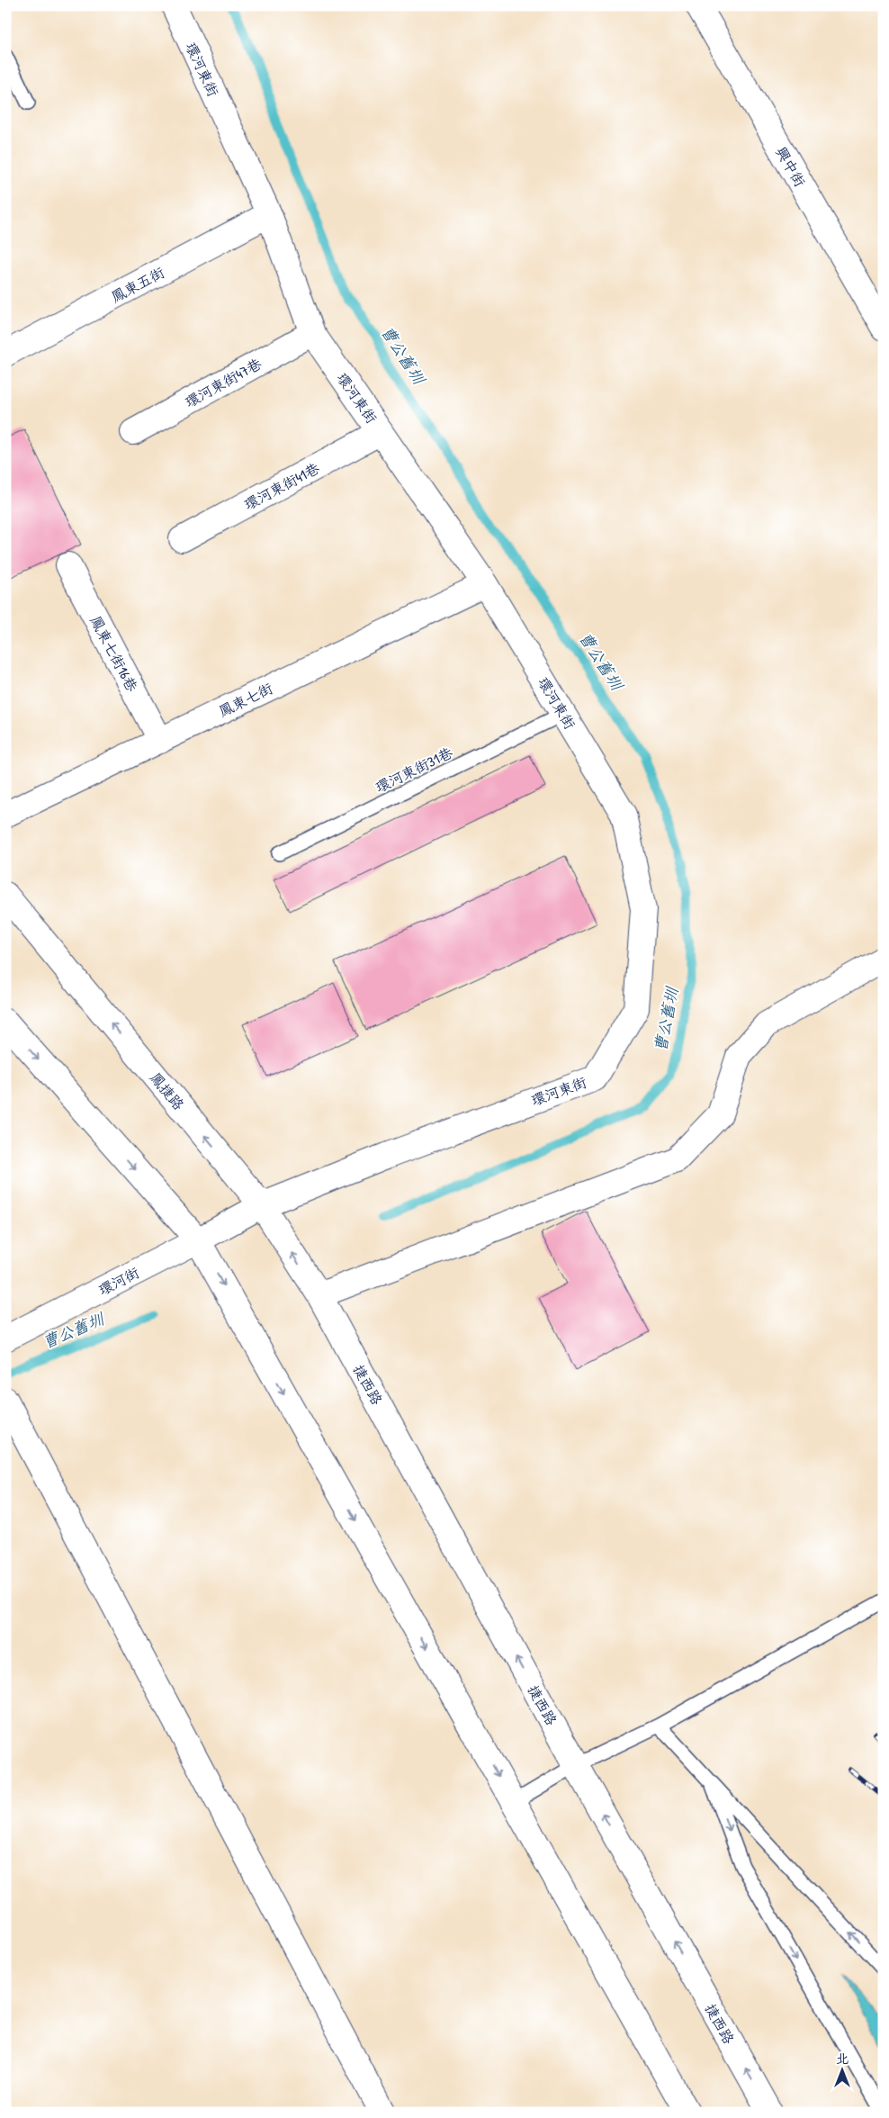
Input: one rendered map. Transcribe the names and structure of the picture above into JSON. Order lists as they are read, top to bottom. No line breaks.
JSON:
{"streets":{"street":["環河東街","興中街","鳳東五街","環河東街47巷","環河東街41巷","鳳東七街16巷","鳳東七街","鳳捷路","環河街","捷西路"],"lane":["環河東街31巷"]},"crossings":[["環河東街","鳳東五街"],["環河東街","環河東街47巷"],["環河東街","環河東街41巷"],["環河東街","鳳東七街"],["環河東街","環河東街31巷"],["環河東街","鳳捷路"],["環河東街","環河街"],["鳳東七街16巷","鳳東七街"],["鳳捷路","捷西路"]],"water":["曹公舊圳"],"north":"top"}
